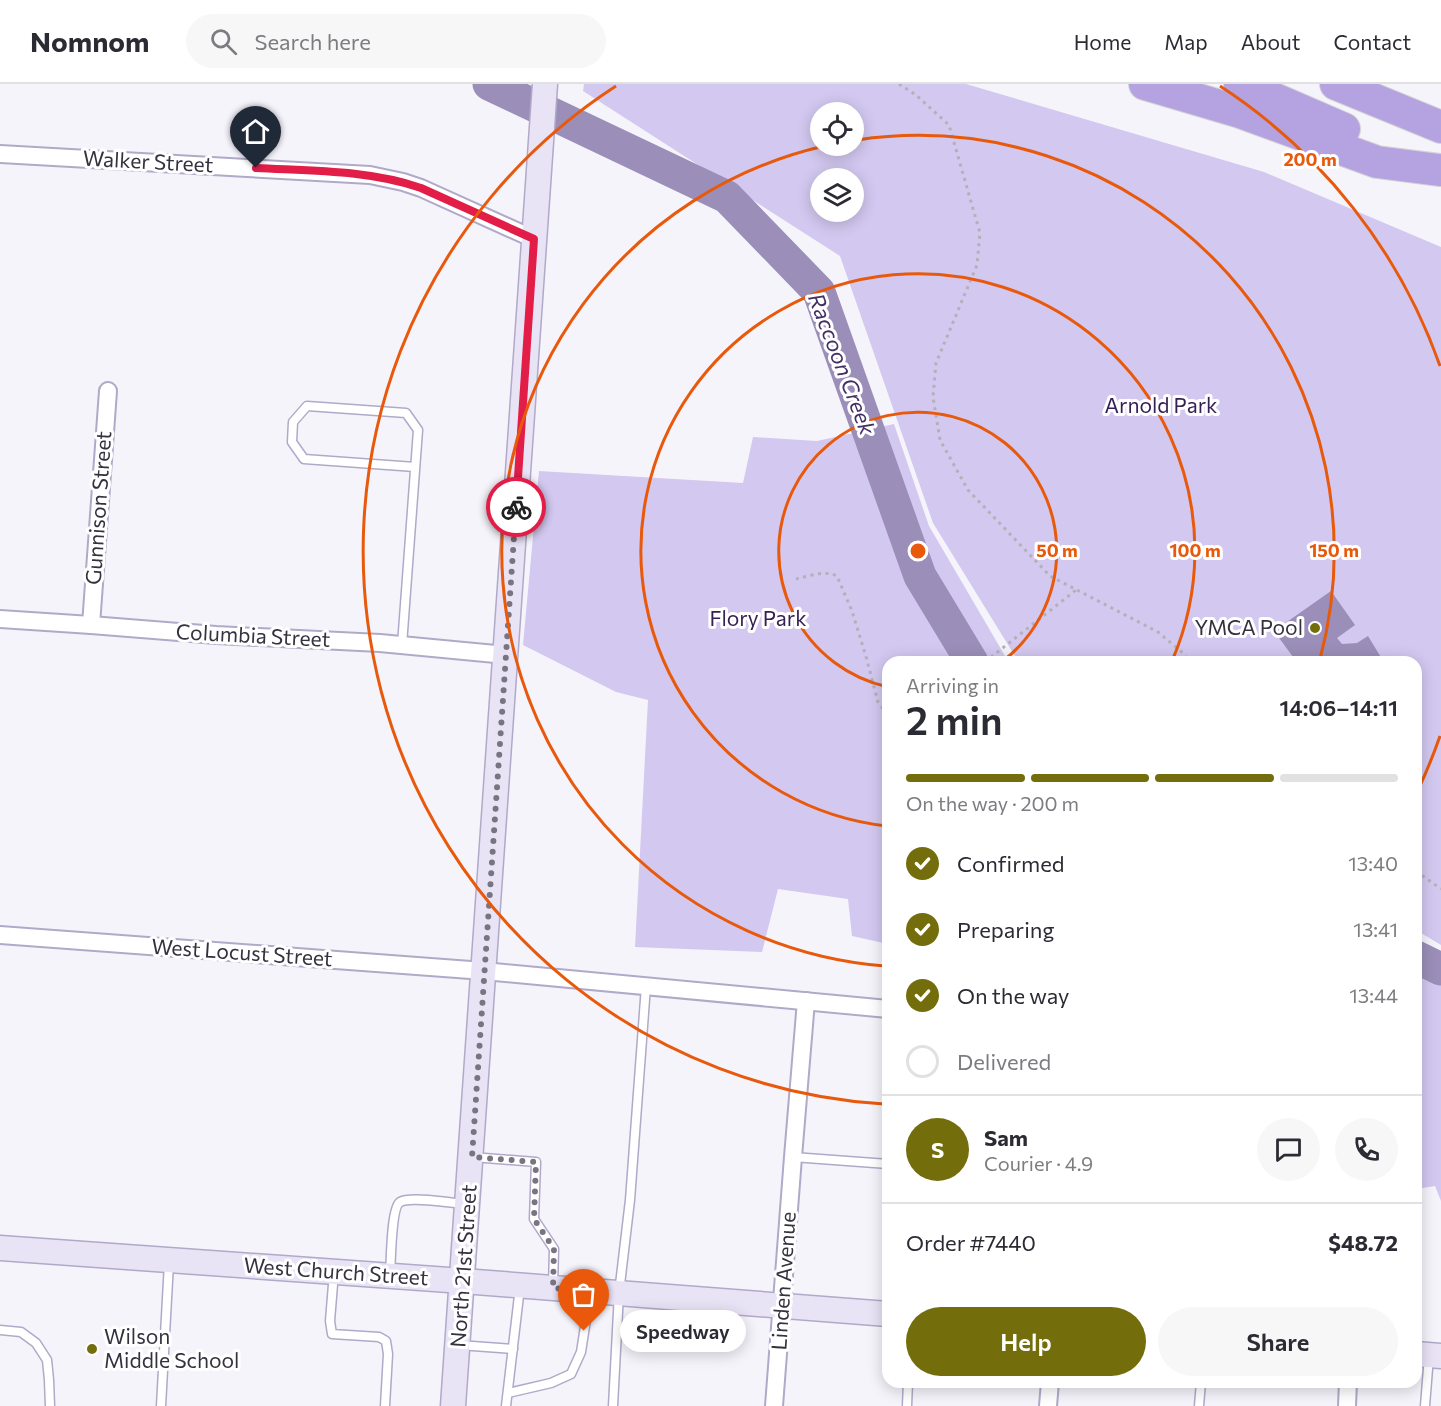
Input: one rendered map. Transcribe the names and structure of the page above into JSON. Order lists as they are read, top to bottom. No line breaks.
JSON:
{"streets":{"main road":["North 21st Street","West Church Street"],"street":["Walker Street","Gunnison Street","Columbia Street","West Locust Street","Linden Avenue"]},"crossings":[["Walker Street","North 21st Street"],["Gunnison Street","Columbia Street"],["Columbia Street","North 21st Street"],["West Locust Street","North 21st Street"],["West Locust Street","Linden Avenue"],["North 21st Street","West Church Street"],["West Church Street","Linden Avenue"]],"water":["Raccoon Creek"],"parks":["Arnold Park","Flory Park"],"places":["YMCA Pool","Speedway","Wilson Middle School"],"page":{"header":"Nomnom","search":"Search here","nav":["Home","Map","About","Contact"],"heading":["2 min","Arriving in","14:06–14:11"],"panel":["Sam","Courier · 4.9","Order #7440","$48.72"],"bar":"On the way · 200 m","list":[["Confirmed","13:40"],["Preparing","13:41"],["On the way","13:44"],"Delivered"],"round":"S","buttons":["Help","Share"],"bubble":"Speedway"},"rings":["200 m","50 m","100 m","150 m"]}
